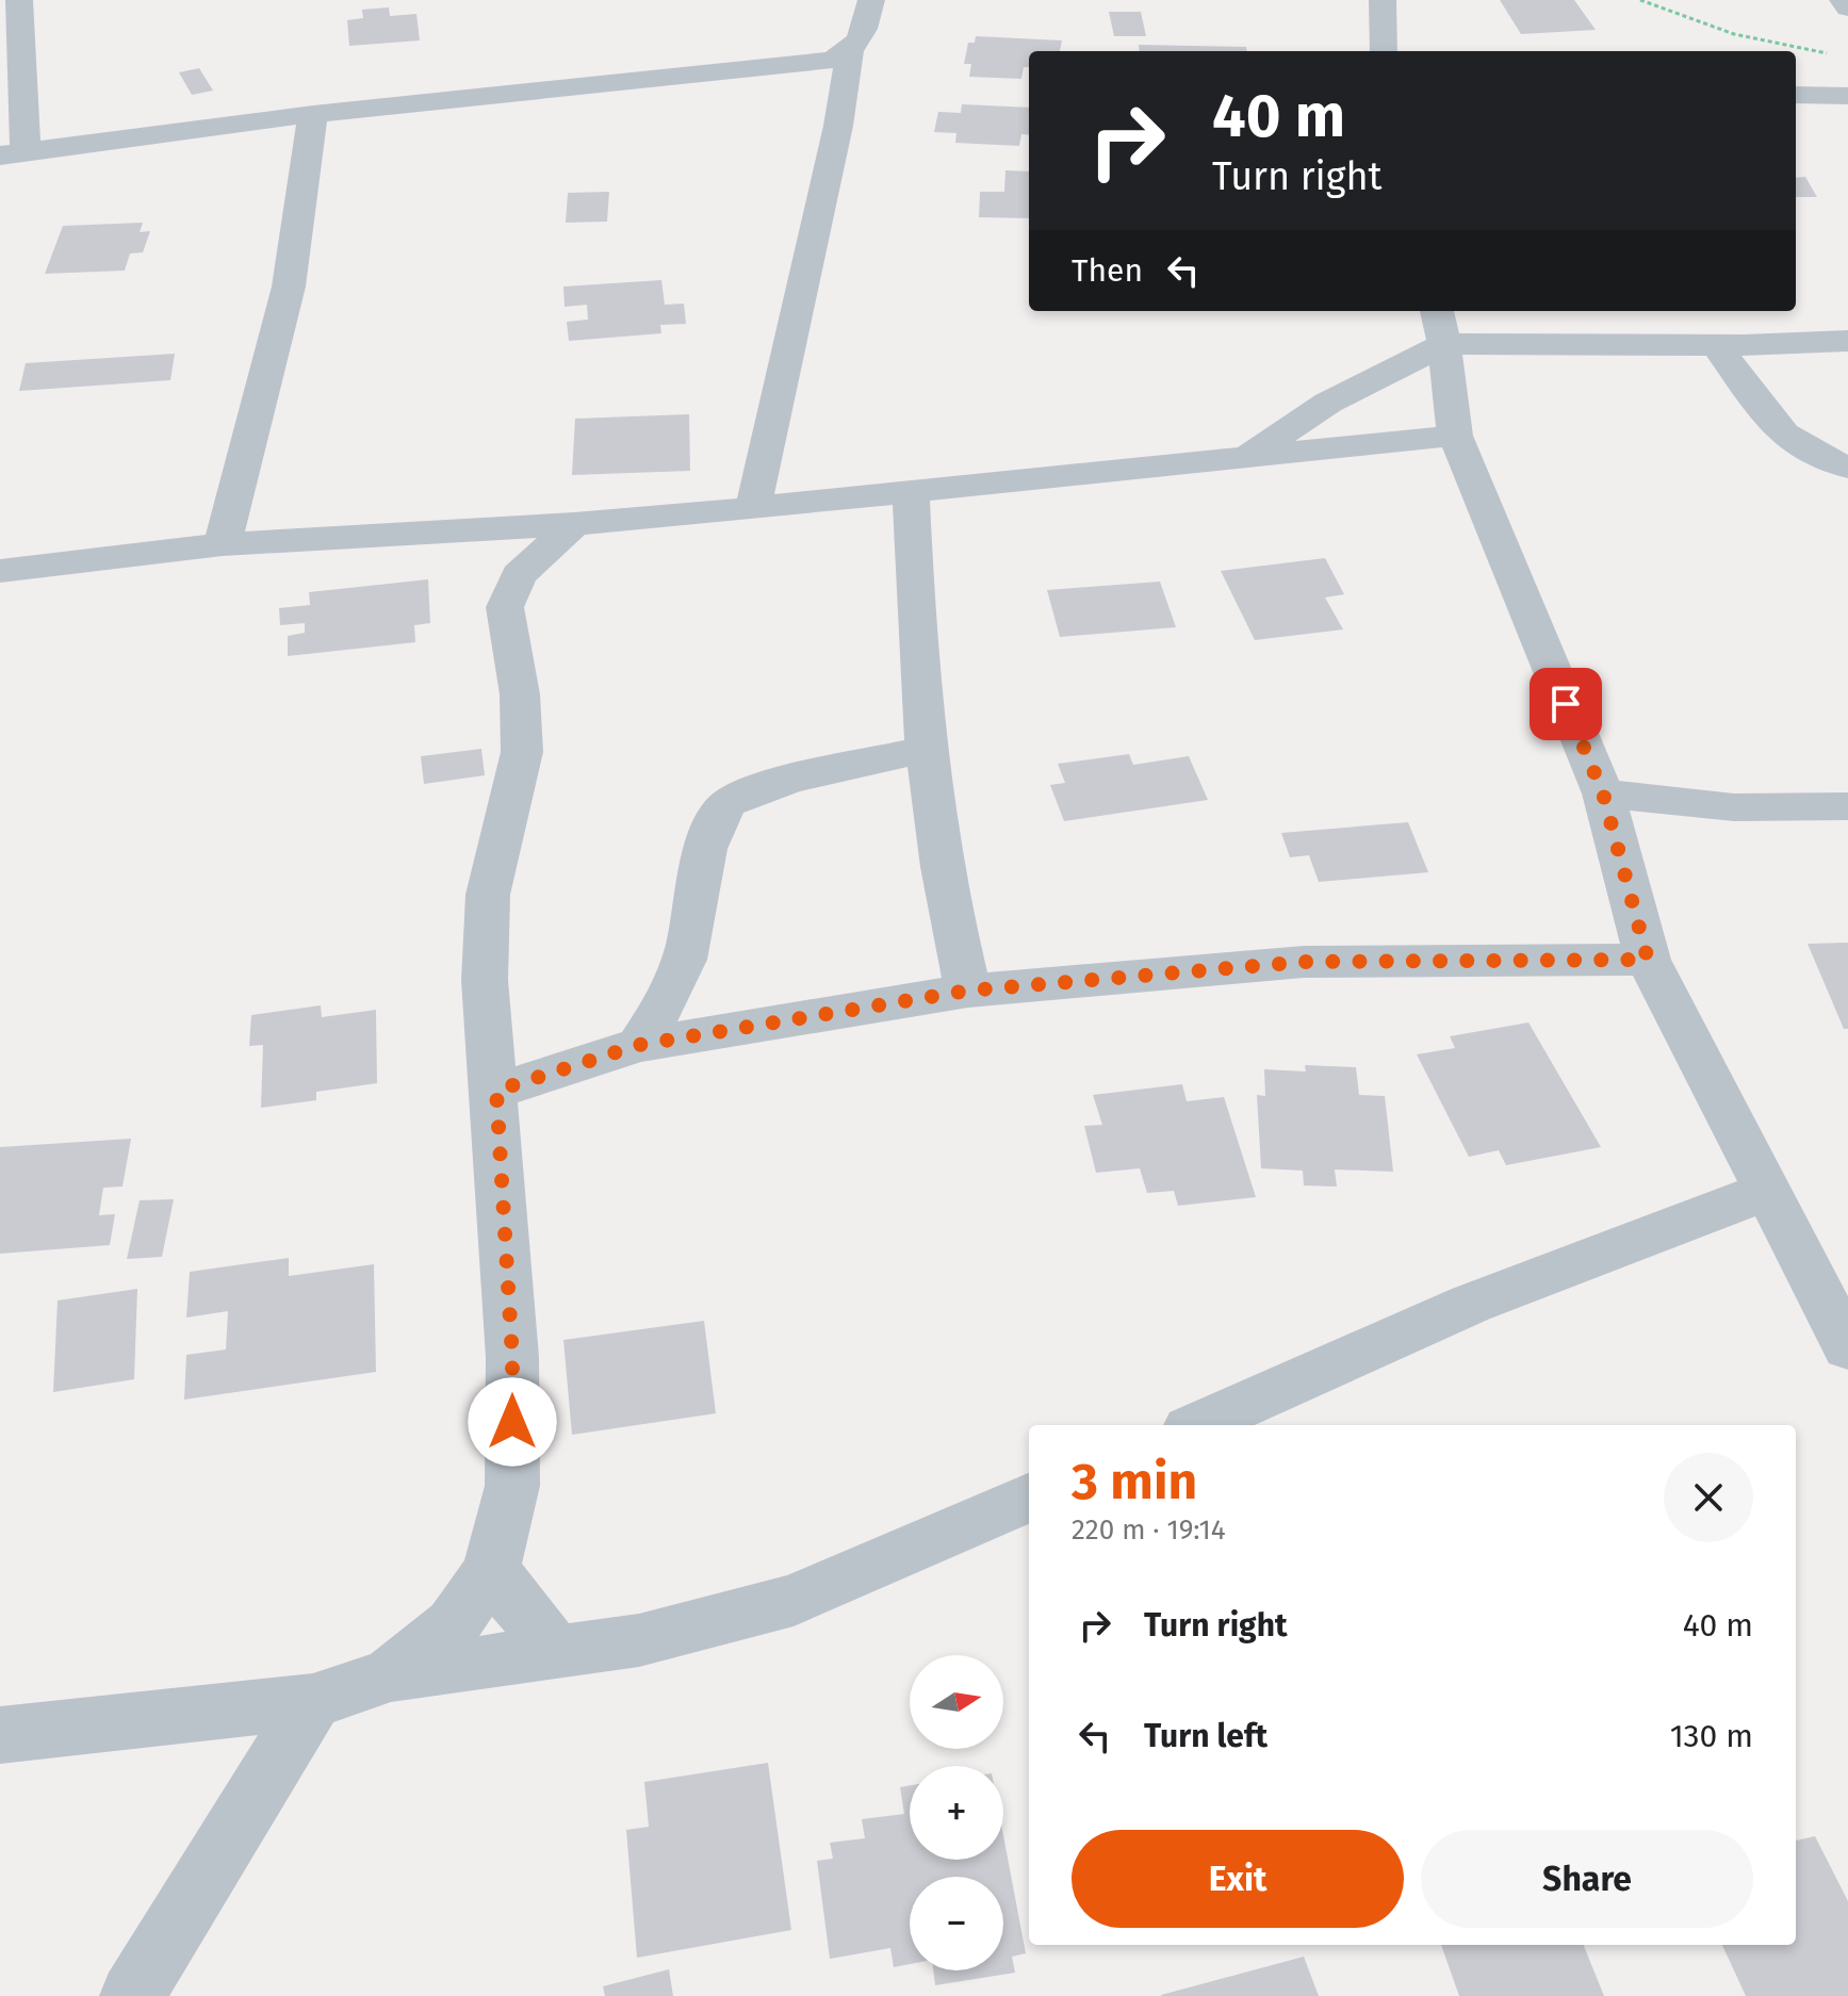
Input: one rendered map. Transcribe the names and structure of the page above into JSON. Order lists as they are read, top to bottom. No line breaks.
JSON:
{"north":"right","page":{"turn":["40 m","Turn right"],"then":"Then","heading":["3 min","220 m · 19:14"],"list":[{"name":"Turn right","value":"40 m"},{"name":"Turn left","value":"130 m"}],"map_buttons":["+","−"],"buttons":["Exit","Share"]}}
